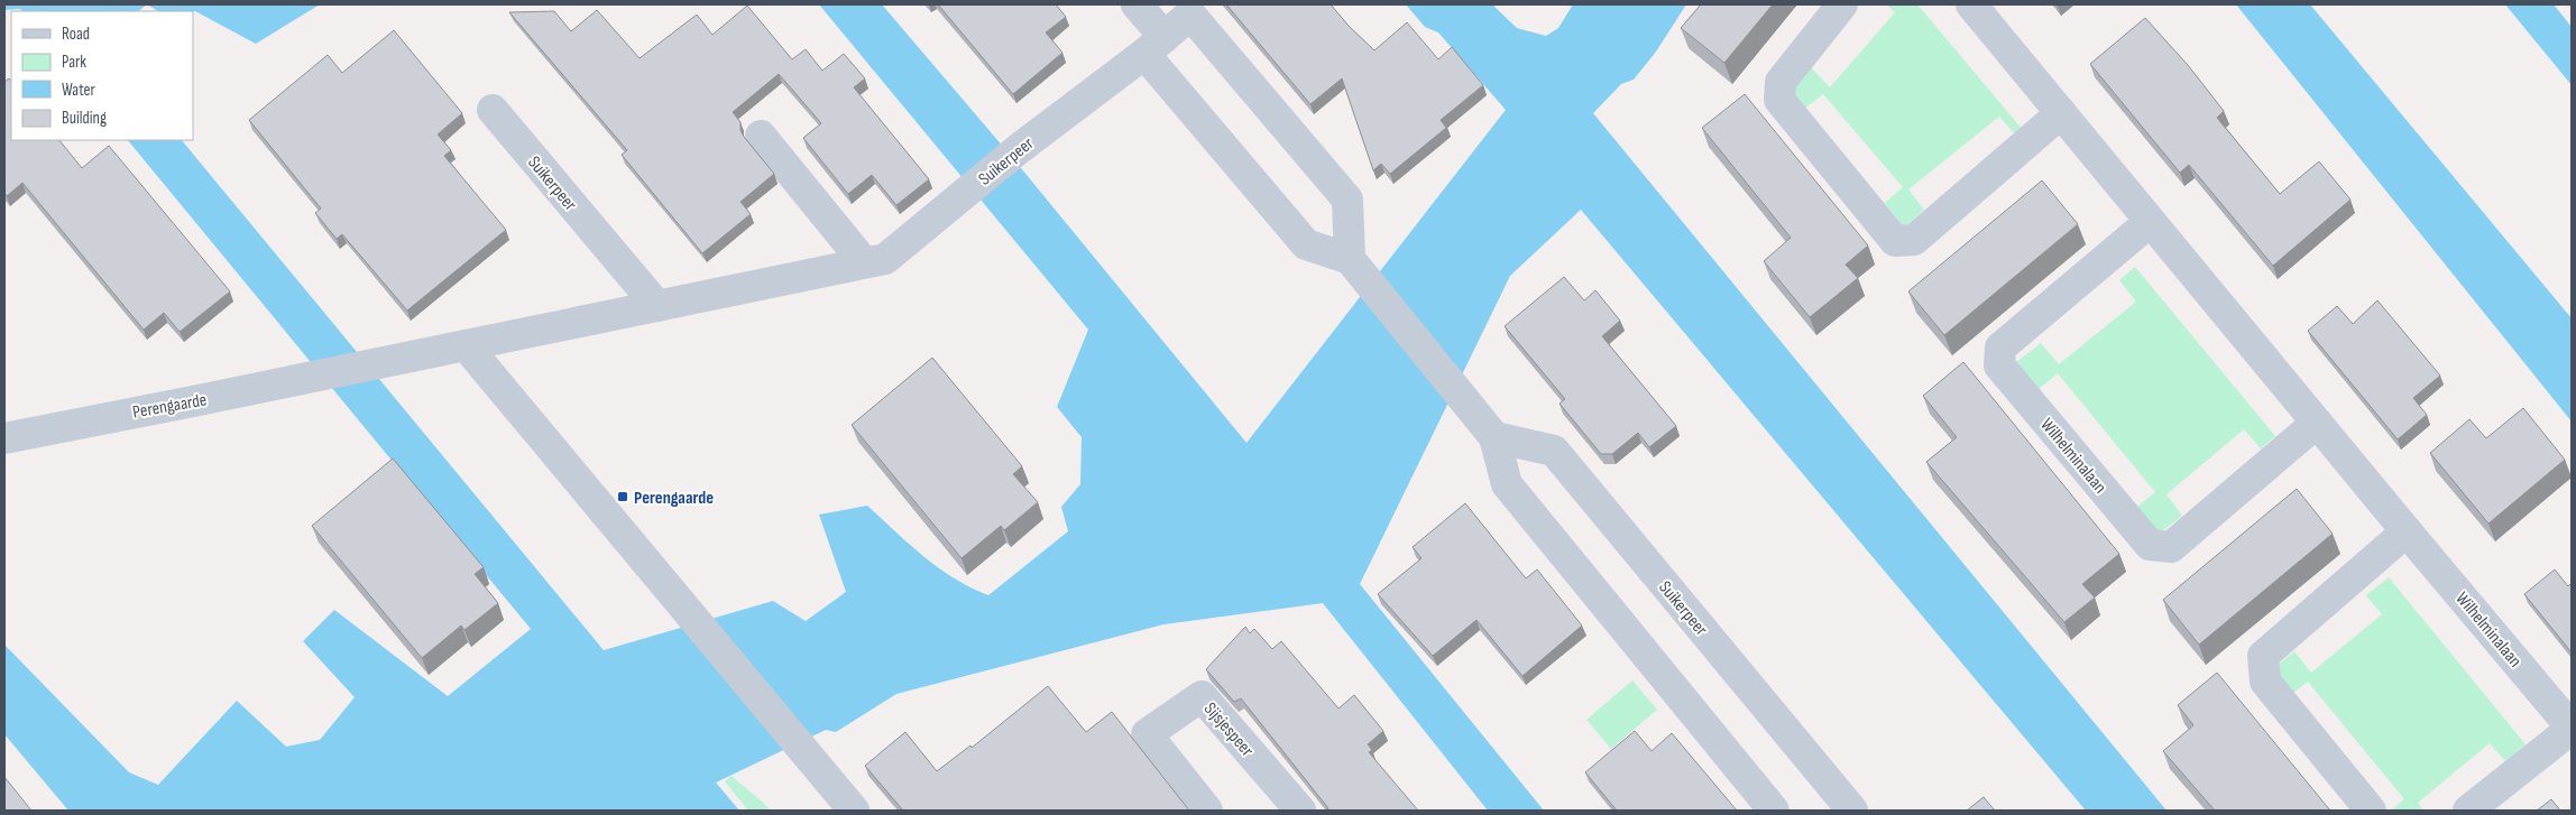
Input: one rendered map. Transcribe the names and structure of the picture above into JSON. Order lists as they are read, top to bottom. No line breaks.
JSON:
{"streets":{"street":["Suikerpeer","Perengaarde","Wilhelminalaan","Sijsjespeer"]},"crossings":[["Suikerpeer","Perengaarde"]],"places":{"transit":["Perengaarde"]},"legend":["Road","Park","Water","Building"]}
